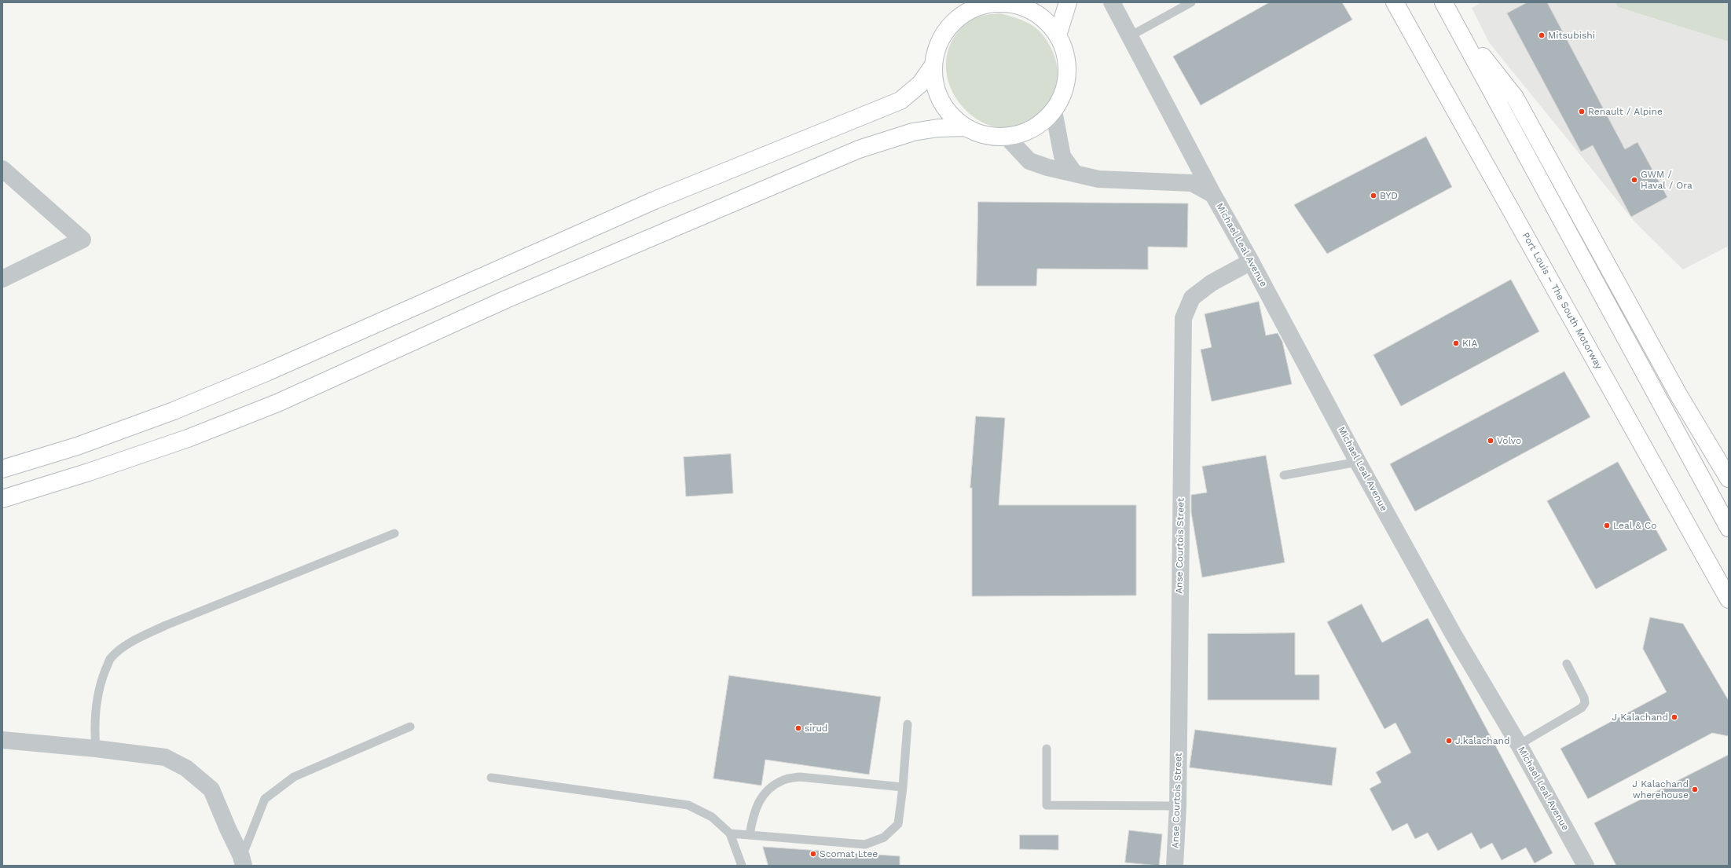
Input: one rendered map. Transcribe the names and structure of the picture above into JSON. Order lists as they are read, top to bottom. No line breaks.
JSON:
{"streets":{"main road":["Port Louis – The South Motorway"],"street":["Michael Leal Avenue","Anse Courtois Street"]},"crossings":[["Michael Leal Avenue","Anse Courtois Street"]],"places":["Mitsubishi","Renault / Alpine","GWM / Haval / Ora","BYD","KIA","Volvo","Leal & Co","J Kalachand","sirud","J.kalachand","J Kalachand wherehouse","Scomat Ltee"]}
